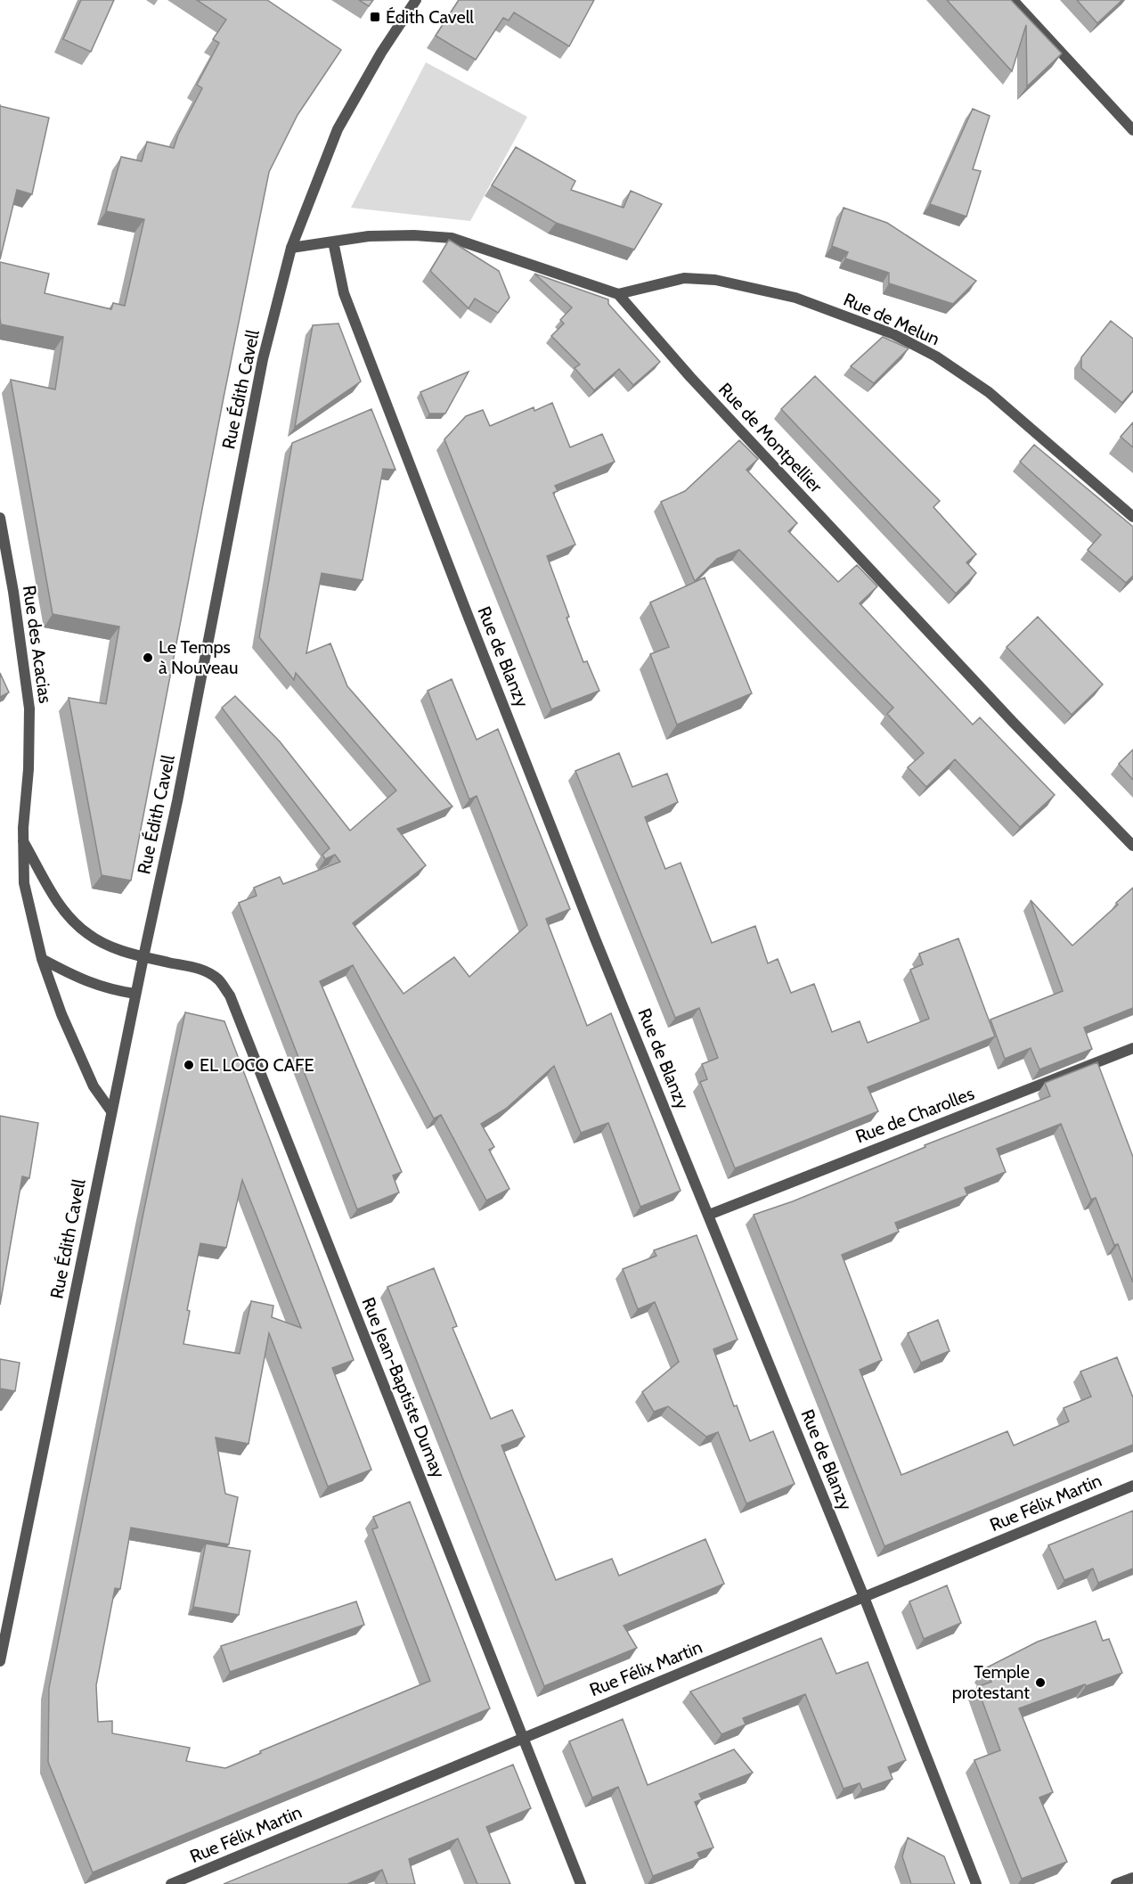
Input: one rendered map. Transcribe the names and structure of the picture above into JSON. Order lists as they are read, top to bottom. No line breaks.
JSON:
{"streets":{"street":["Rue de Melun","Rue Édith Cavell","Rue de Montpellier","Rue des Acacias","Rue de Blanzy","Rue de Charolles","Rue Jean-Baptiste Dumay","Rue Félix Martin"]},"crossings":[["Rue de Melun","Rue de Montpellier"],["Rue Édith Cavell","Rue des Acacias"],["Rue Édith Cavell","Rue Jean-Baptiste Dumay"],["Rue de Blanzy","Rue de Charolles"],["Rue de Blanzy","Rue Félix Martin"],["Rue Jean-Baptiste Dumay","Rue Félix Martin"]],"places":{"transit":["Édith Cavell"],"other":["Le Temps à Nouveau","EL LOCO CAFE","Temple protestant"]}}
